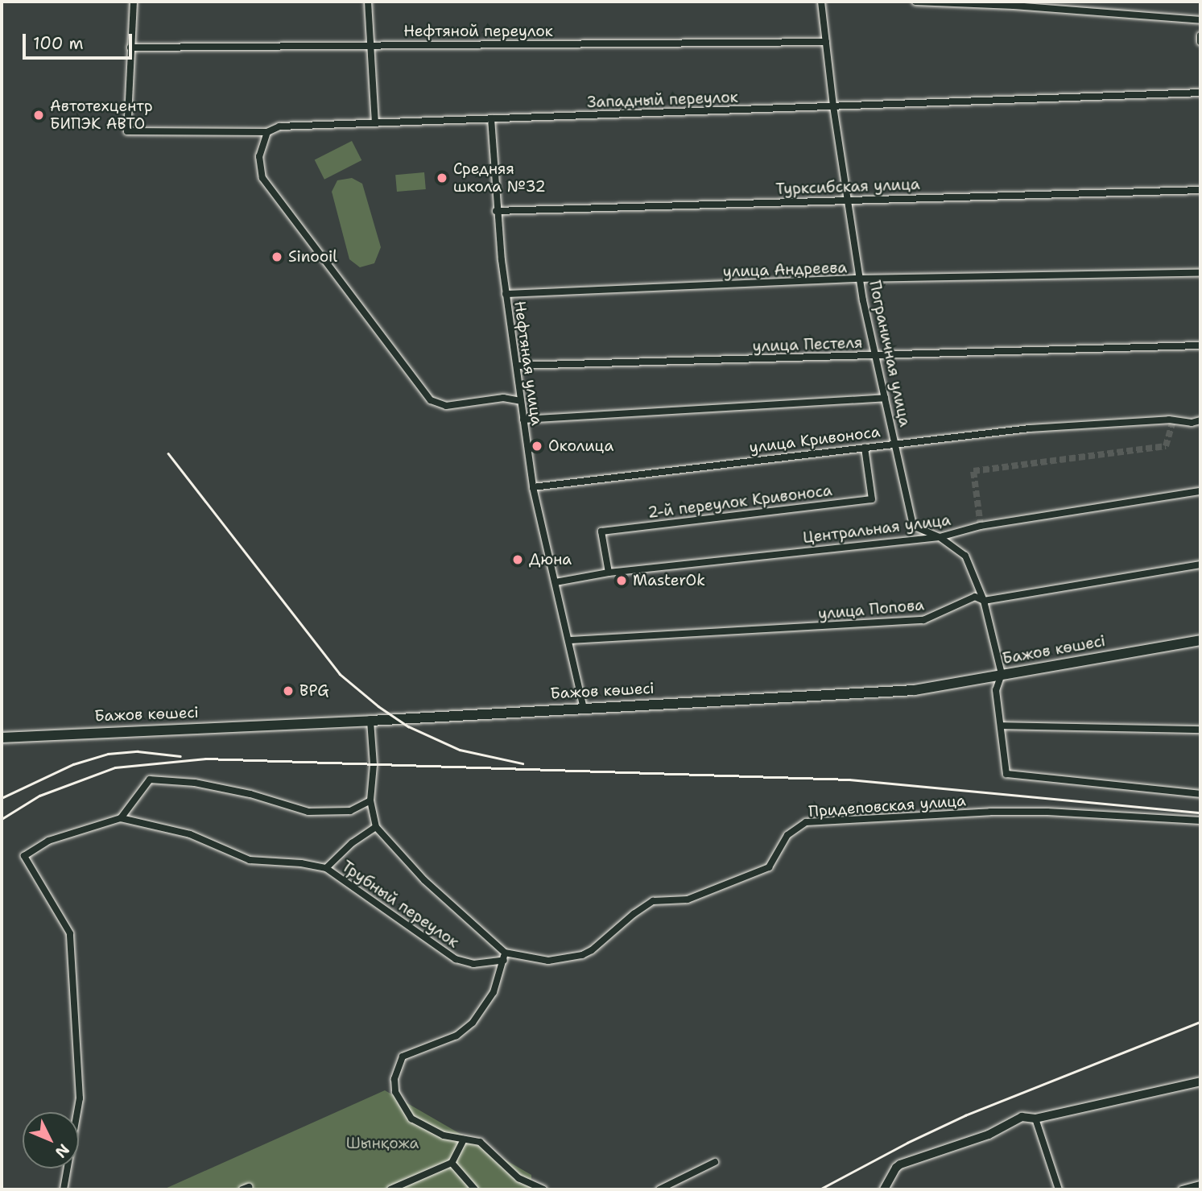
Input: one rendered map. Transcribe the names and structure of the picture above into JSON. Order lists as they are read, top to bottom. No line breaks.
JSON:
{"streets":{"main road":["Бажов көшесі"],"street":["Нефтяной переулок","Западный переулок","Турксибская улица","улица Андреева","улица Пестеля","Пограничная улица","Нефтяная улица","улица Кривоноса","2-й переулок Кривоноса","Центральная улица","улица Попова","Придеповская улица","Трубный переулок"]},"crossings":[["Нефтяной переулок","Западный переулок"],["Нефтяной переулок","Пограничная улица"],["Западный переулок","Пограничная улица"],["Западный переулок","Нефтяная улица"],["Турксибская улица","Пограничная улица"],["Турксибская улица","Нефтяная улица"],["улица Андреева","Пограничная улица"],["улица Андреева","Нефтяная улица"],["улица Пестеля","Пограничная улица"],["улица Пестеля","Нефтяная улица"],["Пограничная улица","улица Кривоноса"],["Пограничная улица","Центральная улица"],["Пограничная улица","улица Попова"],["Пограничная улица","Бажов көшесі"],["Нефтяная улица","улица Кривоноса"],["Нефтяная улица","Центральная улица"],["Нефтяная улица","улица Попова"],["Нефтяная улица","Бажов көшесі"],["улица Кривоноса","2-й переулок Кривоноса"],["2-й переулок Кривоноса","Центральная улица"],["Придеповская улица","Трубный переулок"]],"parks":["Шынқожа"],"places":["Автотехцентр БИПЭК АВТО","Средняя школа №32","Sinooil","Околица","Дюна","MasterOk","BPG"],"scale_bar":"100 m","north":"bottom right"}
